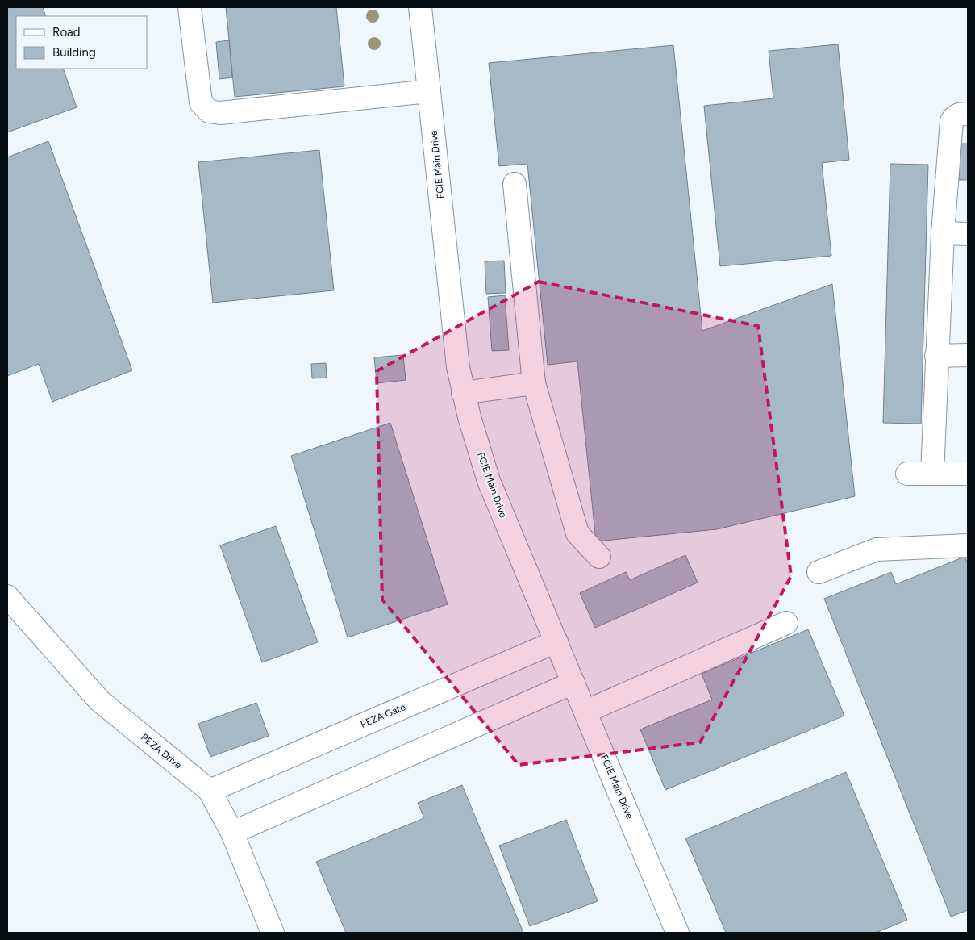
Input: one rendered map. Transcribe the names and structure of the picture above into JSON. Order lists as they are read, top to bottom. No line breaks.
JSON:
{"streets":{"street":["FCIE Main Drive","PEZA Gate","PEZA Drive"]},"crossings":[["FCIE Main Drive","PEZA Gate"],["PEZA Gate","PEZA Drive"]],"legend":["Road","Building"]}
